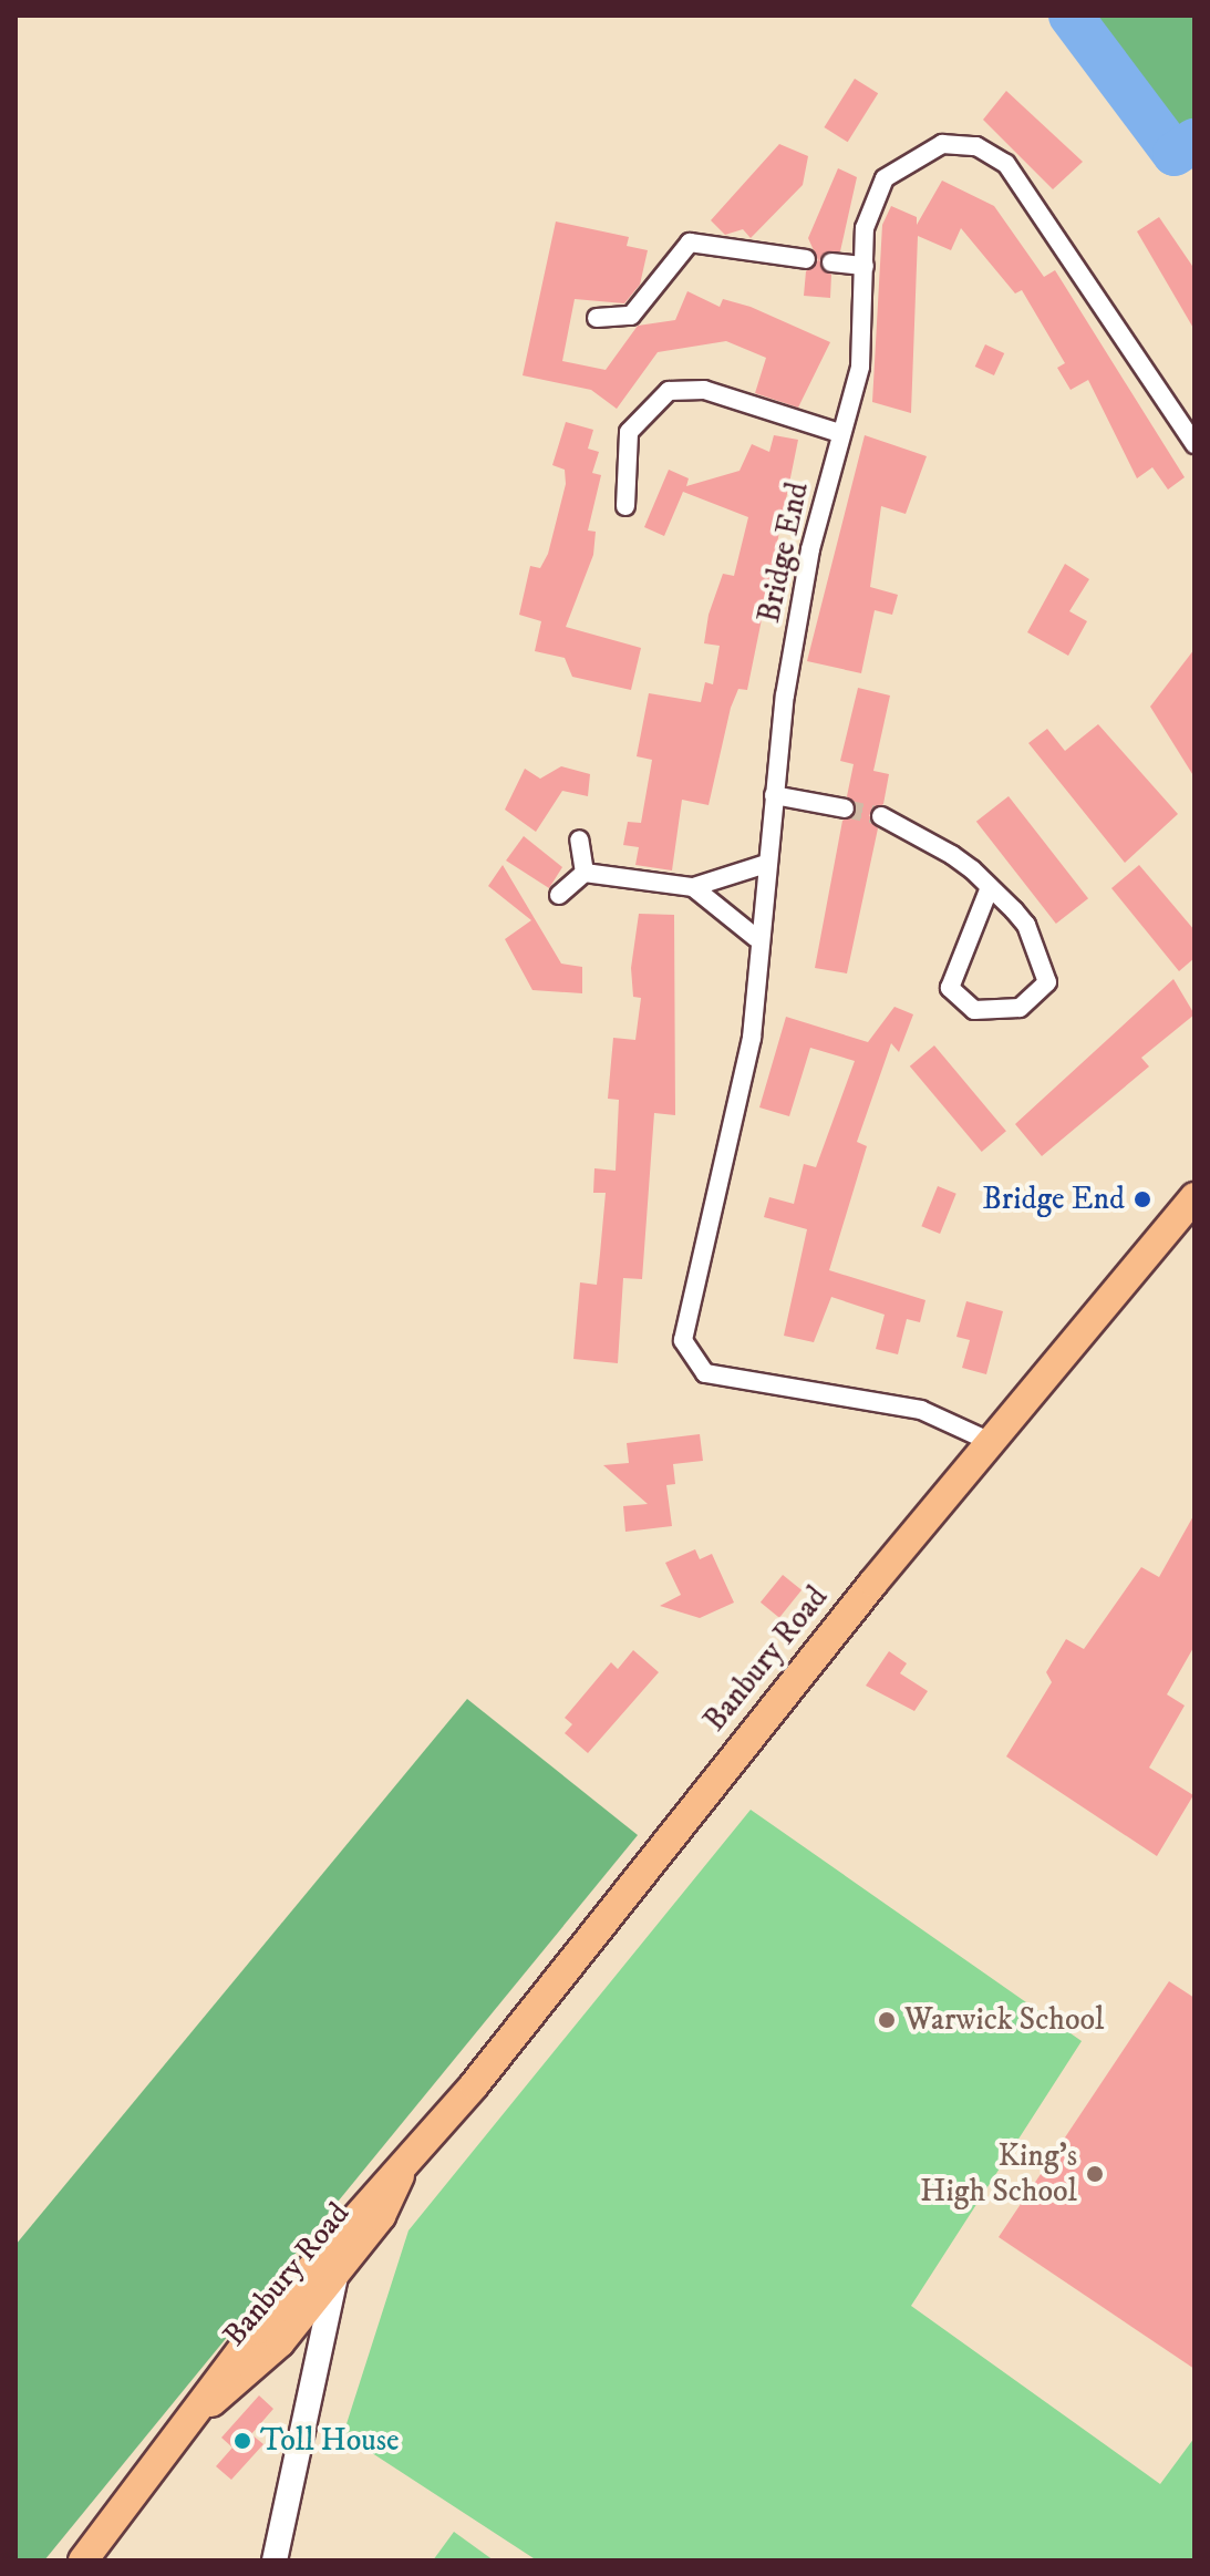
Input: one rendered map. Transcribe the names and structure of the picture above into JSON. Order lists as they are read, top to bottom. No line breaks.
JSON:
{"streets":{"main road":["Banbury Road"],"street":["Bridge End"]},"crossings":[["Bridge End","Banbury Road"]],"places":["Bridge End","Warwick School","King's High School","Toll House"]}
